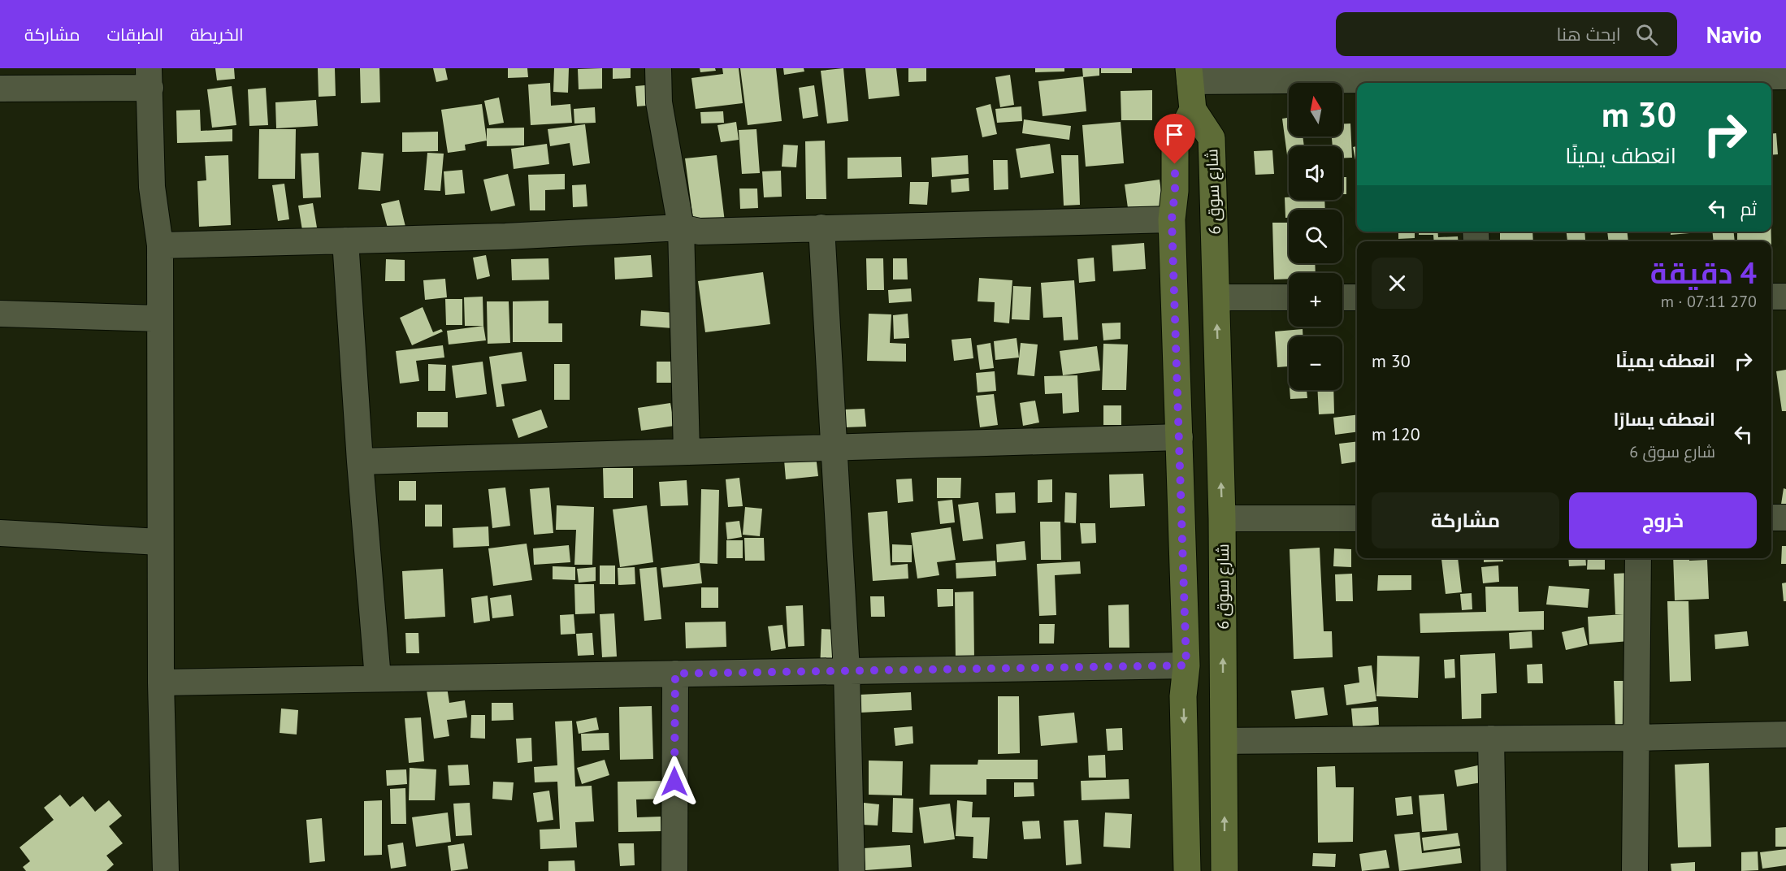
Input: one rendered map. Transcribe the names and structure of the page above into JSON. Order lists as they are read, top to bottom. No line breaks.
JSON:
{"streets":{"street":["شارع سوق 6"]},"north":"top","page":{"header":"Navio","search":"ابحث هنا","nav":["الخريطة","الطبقات","مشاركة"],"map_buttons":["+","−"],"turn":["30 m","انعطف يمينًا"],"then":"ثم","heading":["4 دقيقة","270 m · 07:11"],"list":[{"name":"انعطف يمينًا","value":"30 m"},{"name":"انعطف يسارًا","note":"شارع سوق 6","value":"120 m"}],"buttons":["خروج","مشاركة"]}}
